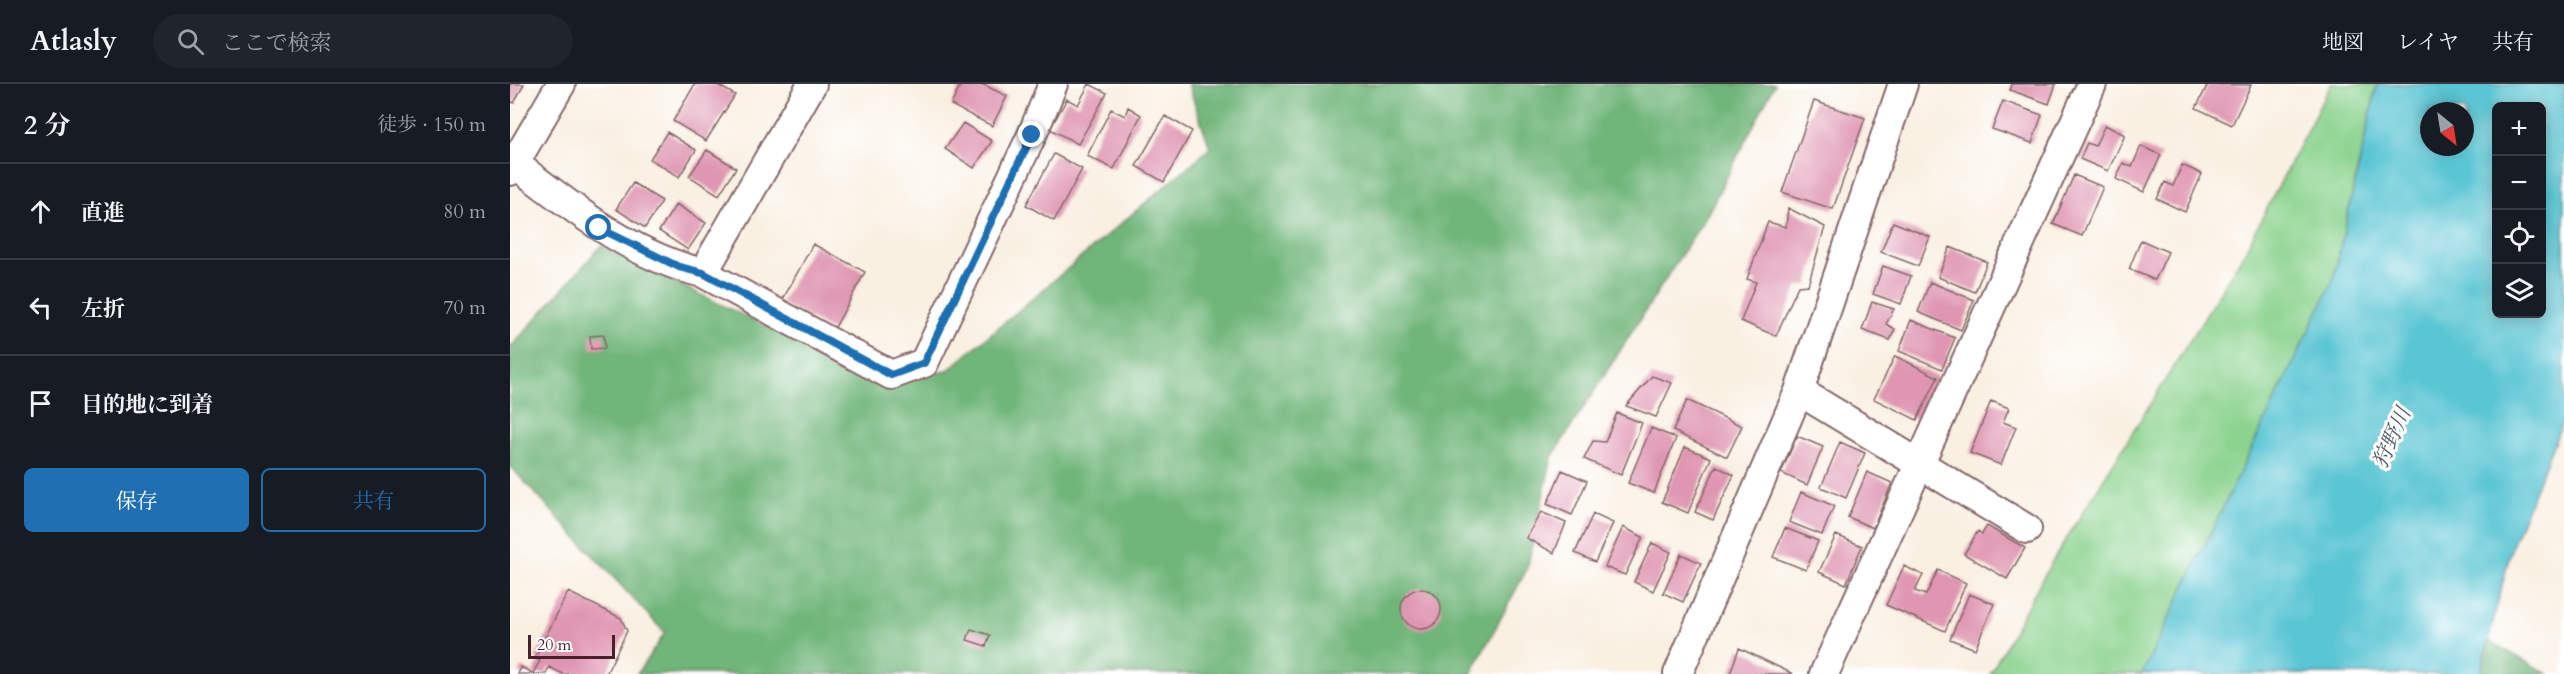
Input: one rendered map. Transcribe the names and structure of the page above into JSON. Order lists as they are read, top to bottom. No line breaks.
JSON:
{"water":["狩野川"],"scale_bar":"20 m","north":"bottom right","page":{"header":"Atlasly","search":"ここで検索","nav":["地図","レイヤ","共有"],"heading":["2 分","徒歩 · 150 m"],"map_buttons":["+","−"],"list":[["直進","80 m"],["左折","70 m"],"目的地に到着"],"buttons":["保存","共有"],"scale":"20 m"}}
